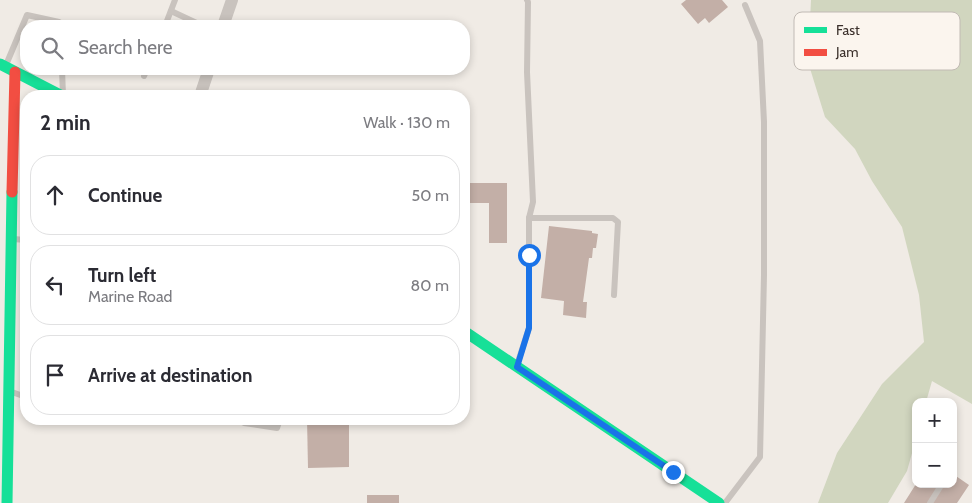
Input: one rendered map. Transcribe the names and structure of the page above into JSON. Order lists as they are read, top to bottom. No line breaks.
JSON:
{"legend":["Fast","Jam"],"page":{"search":"Search here","heading":["2 min","Walk · 130 m"],"list":[["Continue","50 m"],["Turn left","Marine Road","80 m"],"Arrive at destination"],"map_buttons":["+","−"]}}
